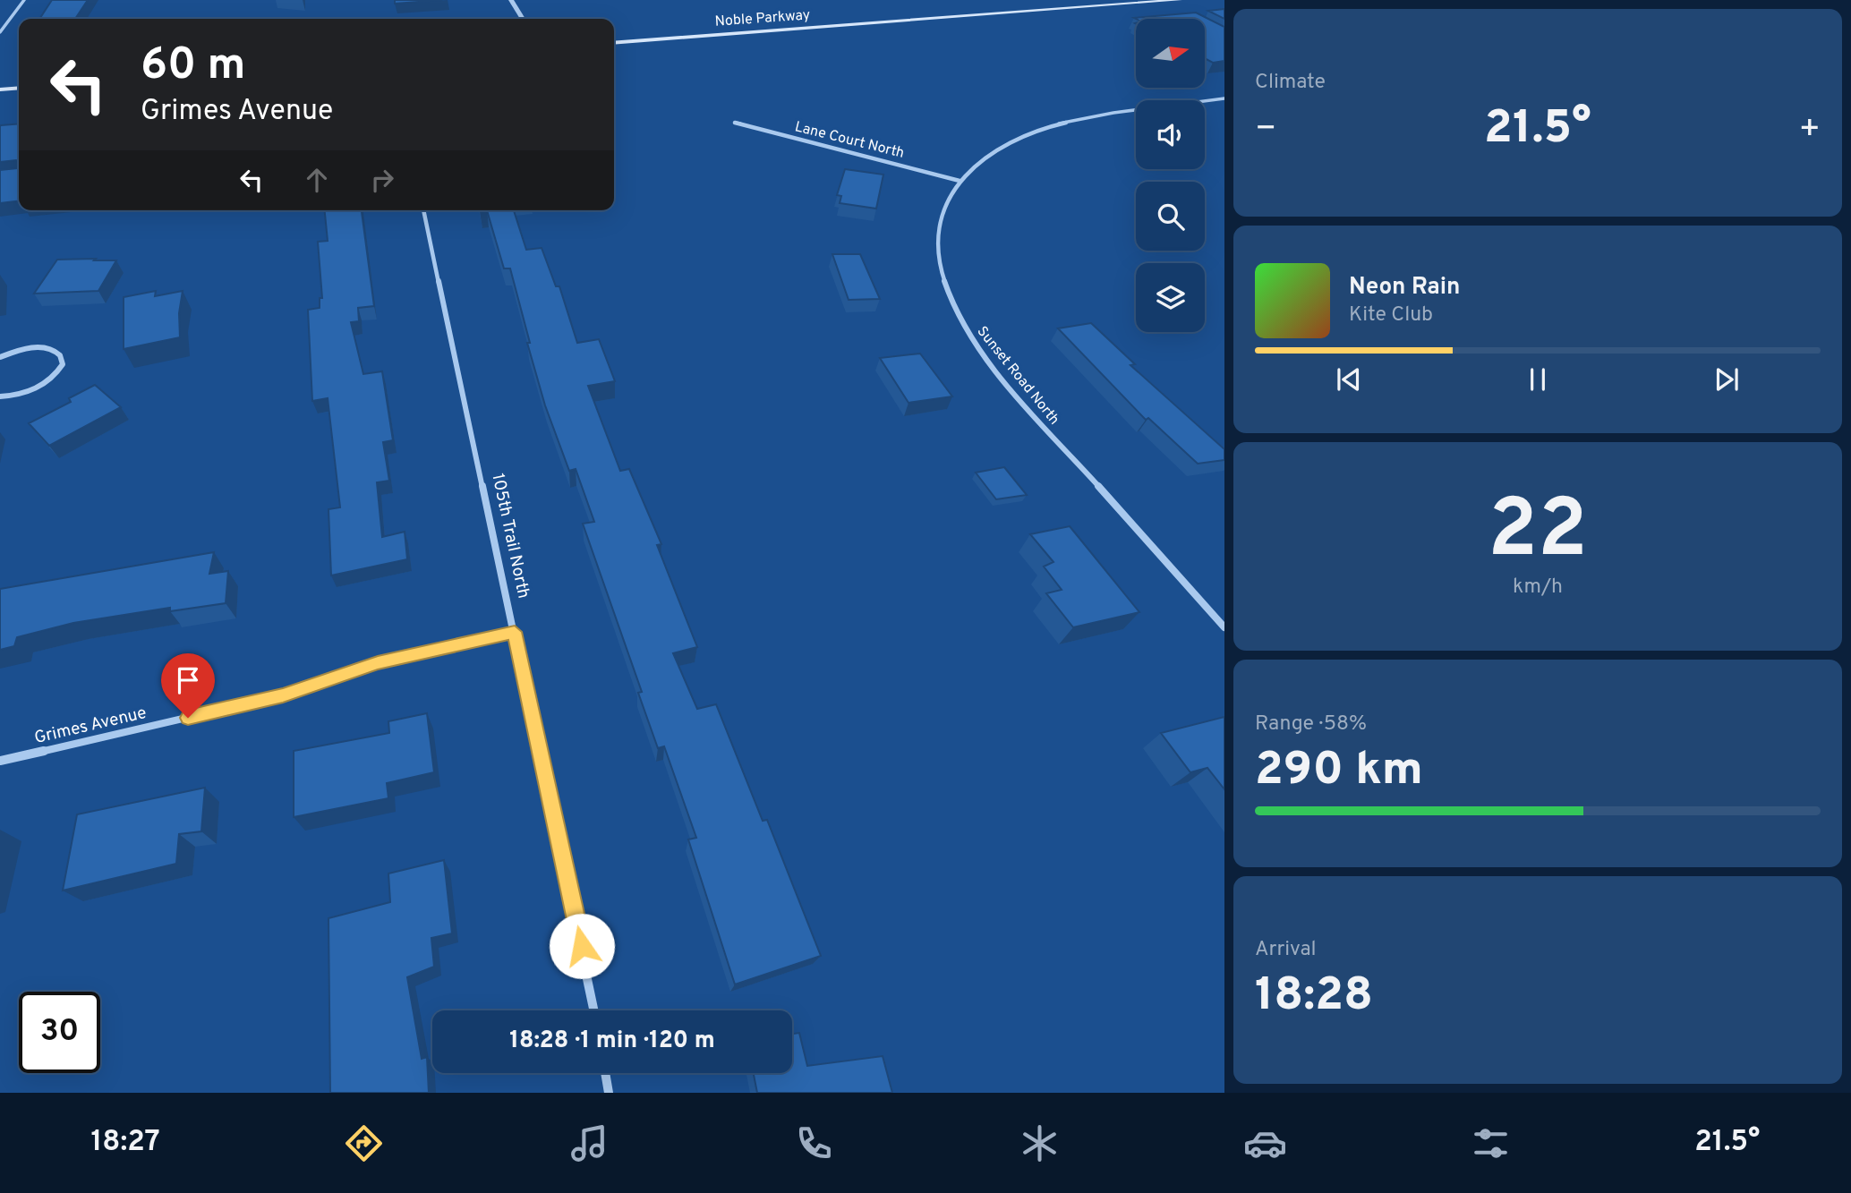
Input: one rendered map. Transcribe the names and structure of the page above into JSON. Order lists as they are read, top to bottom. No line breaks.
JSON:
{"streets":{"main road":["Noble Parkway"],"street":["Lane Court North","Sunset Road North","105th Trail North","Grimes Avenue"]},"crossings":[["Lane Court North","Sunset Road North"],["105th Trail North","Grimes Avenue"]],"north":"right","page":{"tile":["Climate",["22","km/h"],["Range · 58%","290 km"],["Arrival","18:28"]],"turn":["60 m","Grimes Avenue"],"heat":["−","21.5°","+"],"song":["Neon Rain","Kite Club"],"limit":"30","trip":"18:28 · 1 min · 120 m","tabs":["18:27","21.5°"]}}
